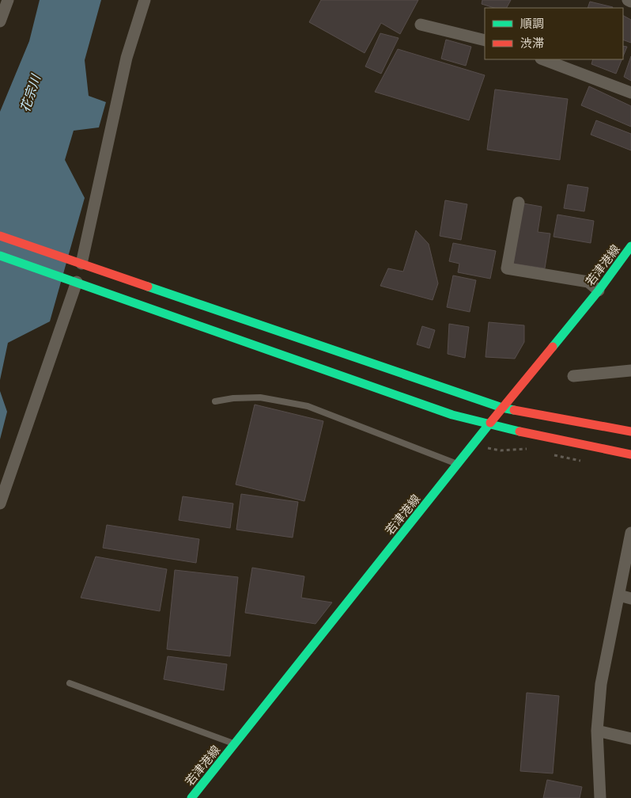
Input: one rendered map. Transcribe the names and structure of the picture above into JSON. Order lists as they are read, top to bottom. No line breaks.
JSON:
{"streets":{"street":["若津港線"]},"water":["花宗川"],"legend":["順調","渋滞"]}
